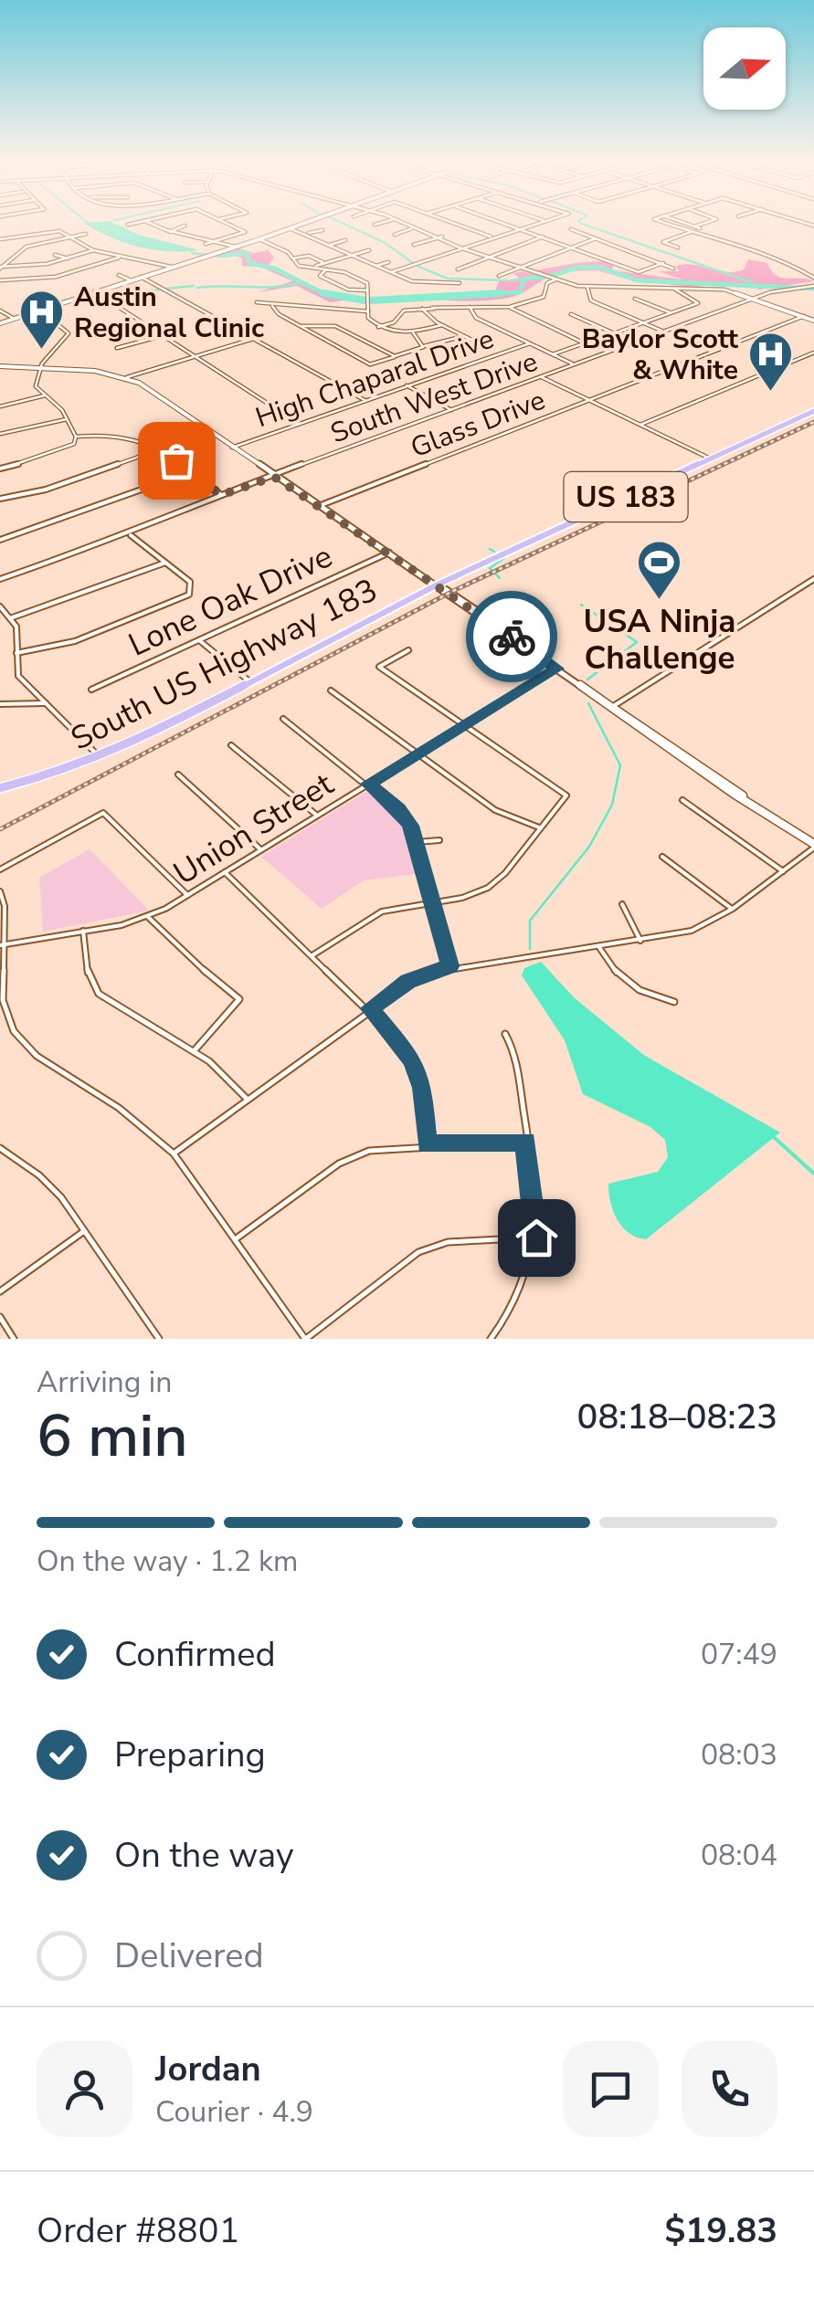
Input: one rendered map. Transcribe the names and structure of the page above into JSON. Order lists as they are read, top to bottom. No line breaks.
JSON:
{"streets":{"main road":["US 183","South US Highway 183"],"street":["High Chaparal Drive","South West Drive","Glass Drive","Lone Oak Drive","Union Street"]},"places":{"hospital":["Austin Regional Clinic","Baylor Scott & White"],"sports":["USA Ninja Challenge"]},"north":"right","page":{"heading":["6 min","Arriving in","08:18–08:23"],"panel":["Jordan","Courier · 4.9","Order #8801","$19.83"],"bar":"On the way · 1.2 km","list":[["Confirmed","07:49"],["Preparing","08:03"],["On the way","08:04"],"Delivered"]}}
